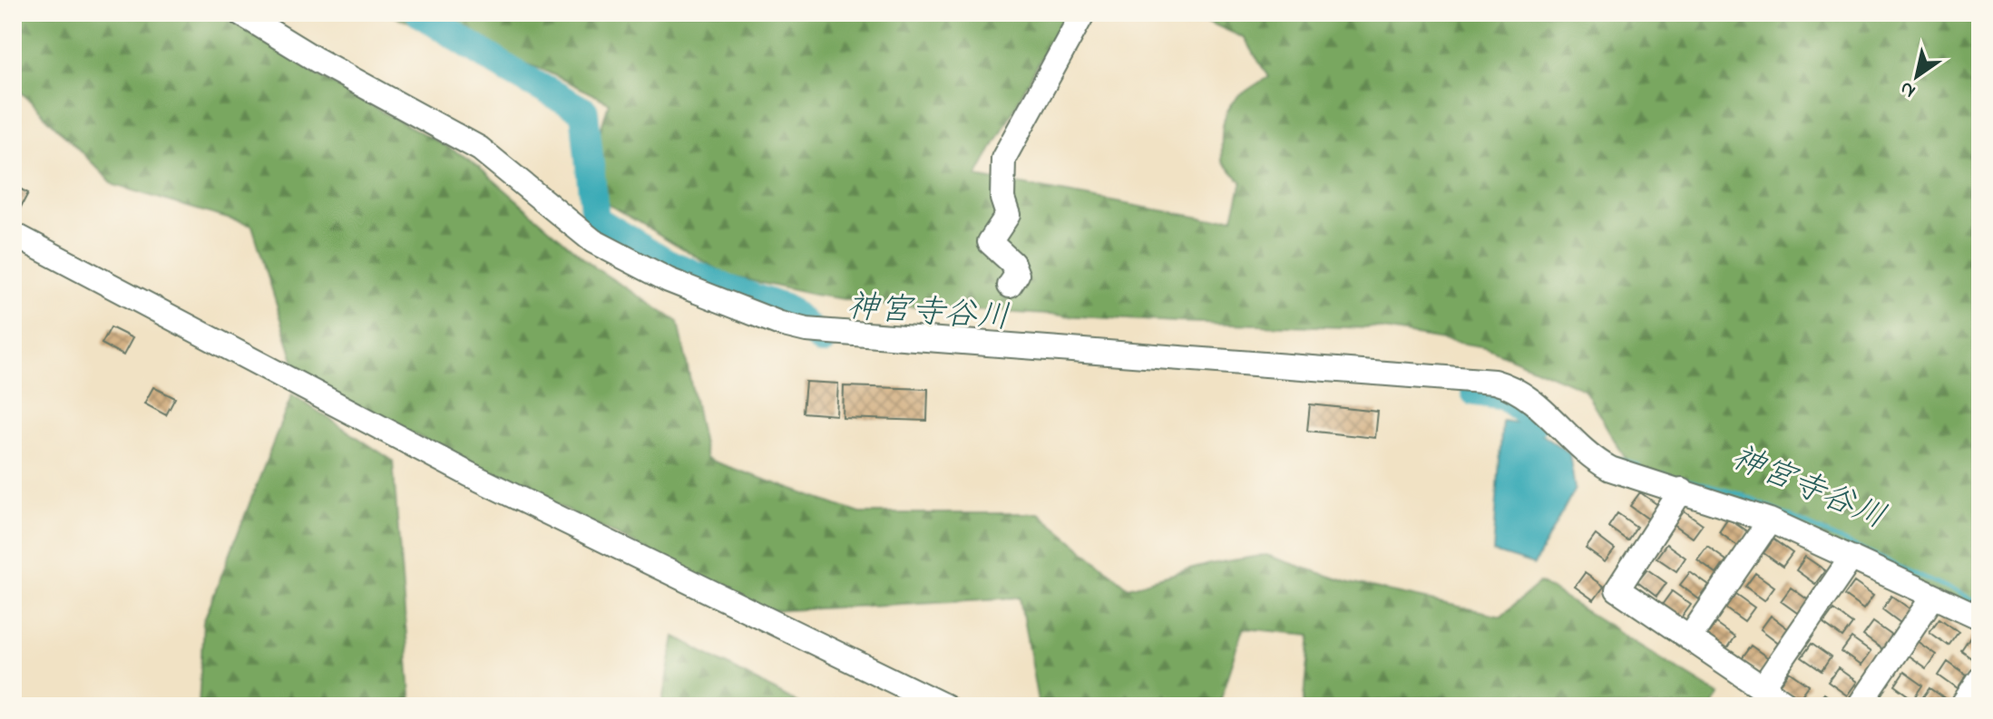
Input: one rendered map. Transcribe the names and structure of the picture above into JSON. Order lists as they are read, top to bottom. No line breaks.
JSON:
{"water":["神宮寺谷川"],"north":"bottom left"}
